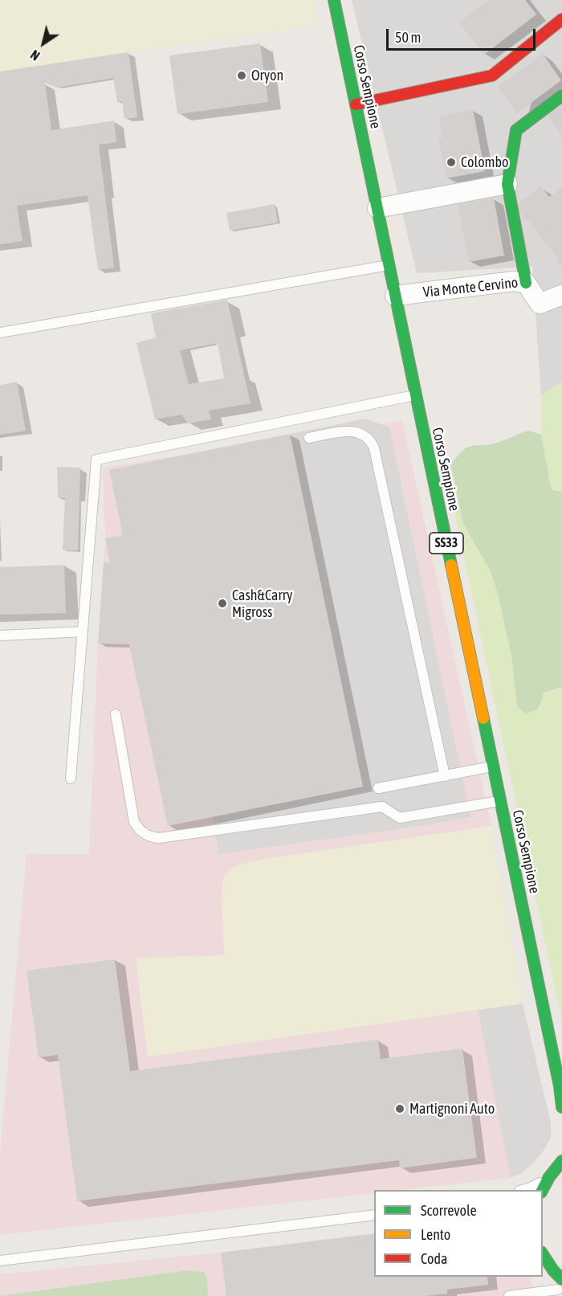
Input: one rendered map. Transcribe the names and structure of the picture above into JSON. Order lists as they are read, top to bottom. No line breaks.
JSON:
{"streets":{"main road":["Corso Sempione","SS33"],"street":["Via Monte Cervino"]},"crossings":[["Corso Sempione","Via Monte Cervino"],["Corso Sempione","SS33"]],"places":["Oryon","Colombo","Cash&Carry Migross","Martignoni Auto"],"legend":["Scorrevole","Lento","Coda"],"scale_bar":"50 m","north":"bottom left"}
